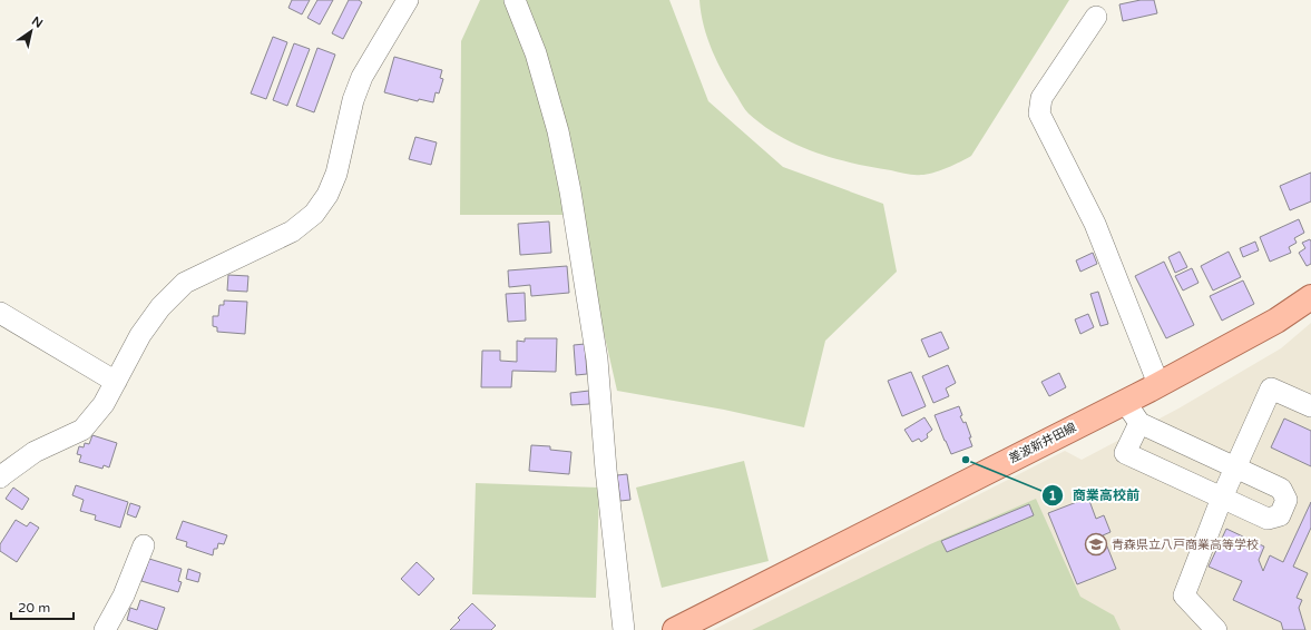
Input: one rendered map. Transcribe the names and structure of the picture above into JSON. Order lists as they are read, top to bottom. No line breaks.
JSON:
{"streets":{"main road":["差波新井田線"]},"places":{"other":["商業高校前"],"school or university":["青森県立八戸商業高等学校"]},"scale_bar":"20 m","north":"top right"}
